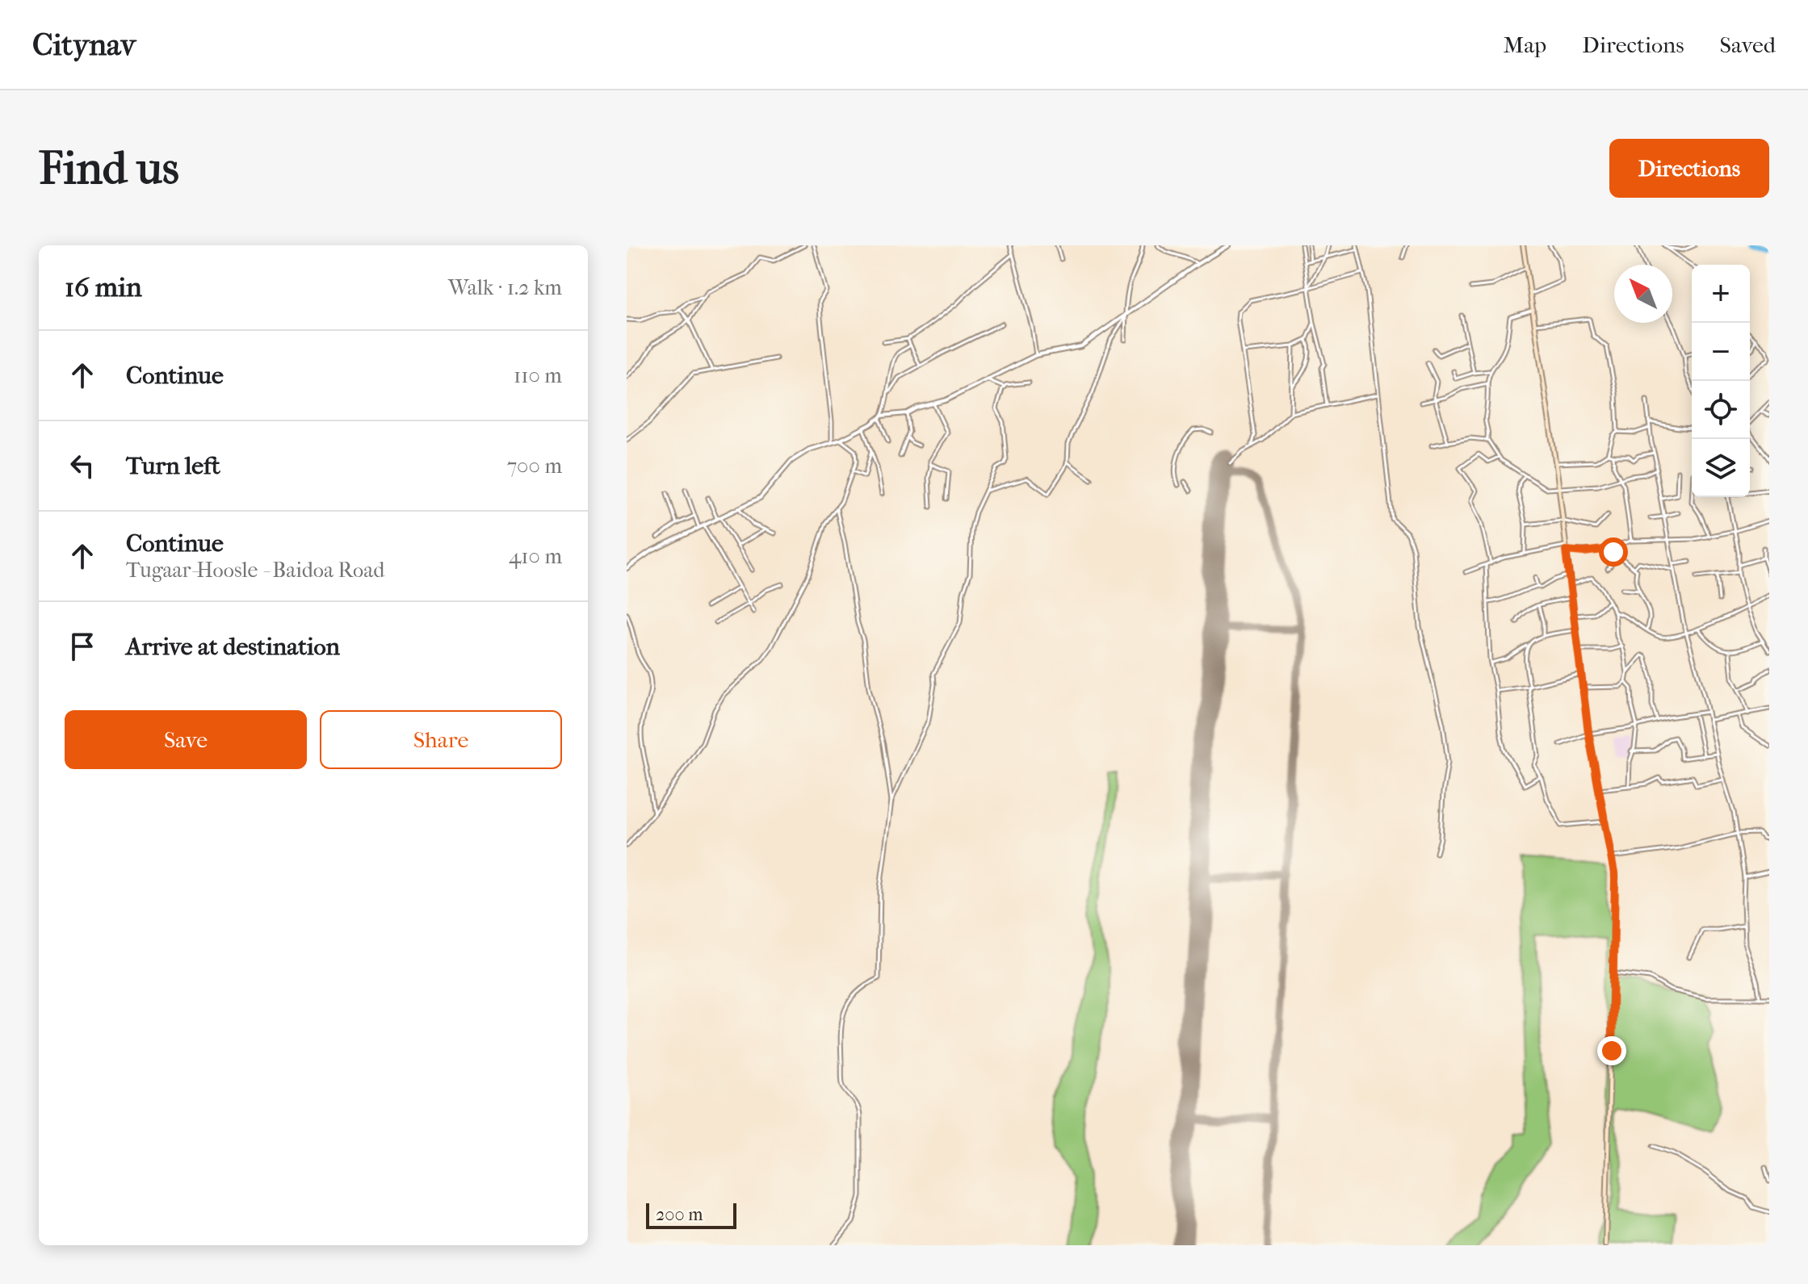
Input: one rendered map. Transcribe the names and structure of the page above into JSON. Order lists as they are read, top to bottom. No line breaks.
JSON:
{"scale_bar":"200 m","north":"top left","page":{"header":"Citynav","nav":["Map","Directions","Saved"],"buttons":["Directions",["Save","Share"]],"title":"Find us","heading":["16 min","Walk · 1.2 km"],"map_buttons":["+","−"],"list":[["Continue","110 m"],["Turn left","700 m"],["Continue","Tugaar-Hoosle - Baidoa Road","410 m"],"Arrive at destination"],"scale":"200 m"}}
